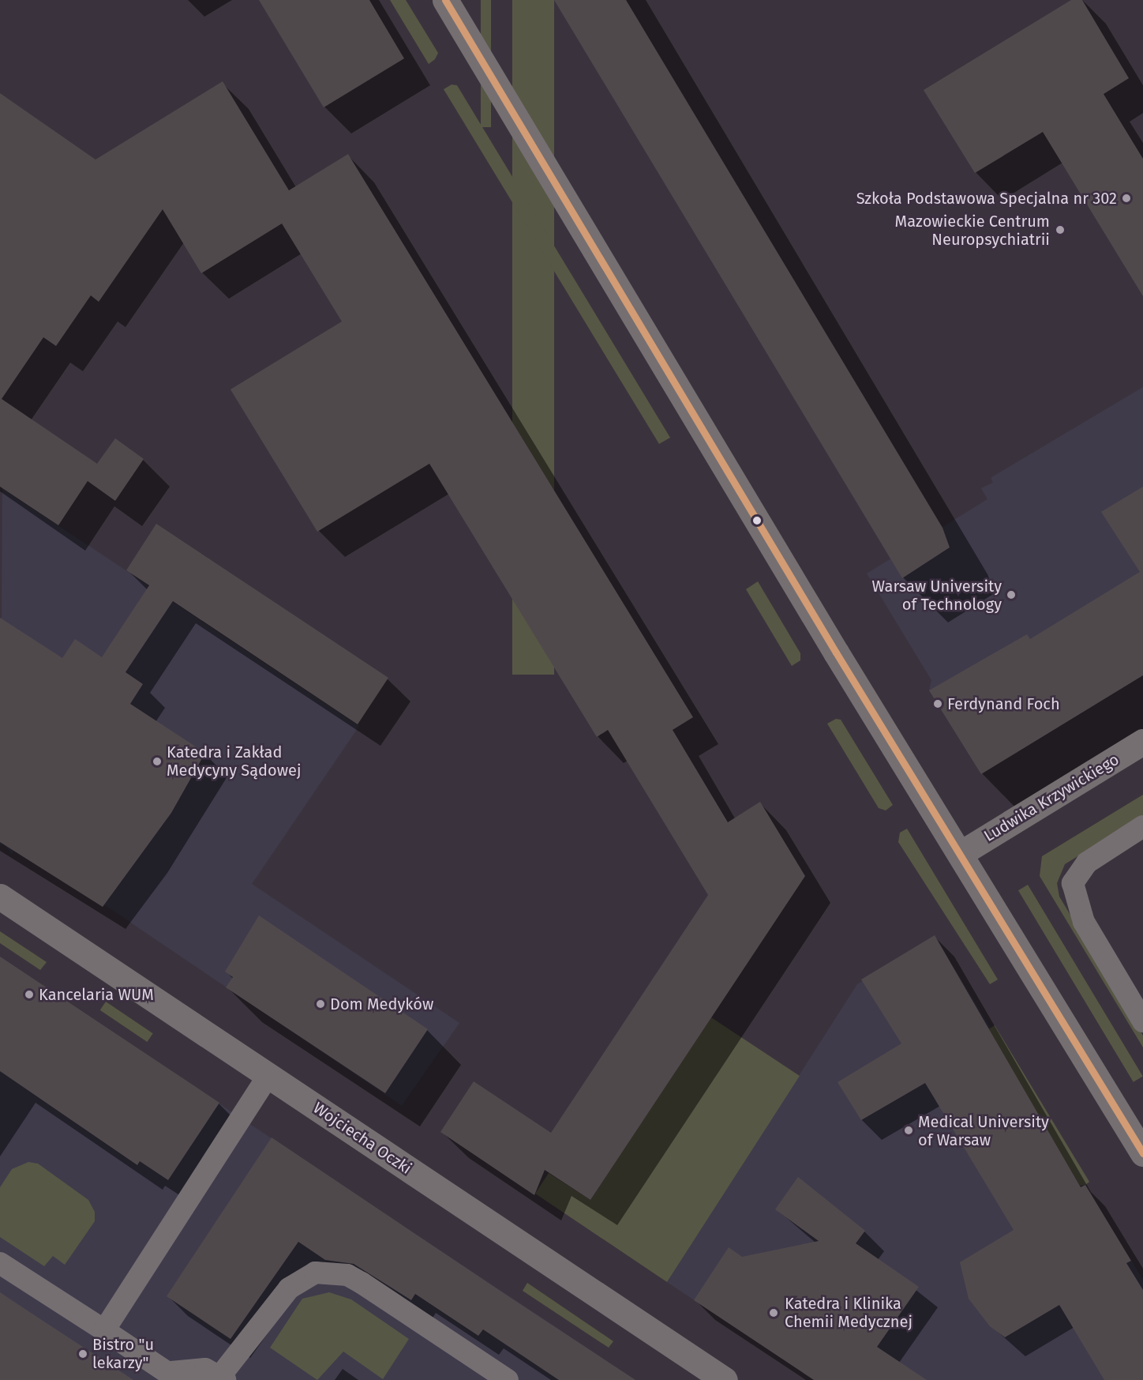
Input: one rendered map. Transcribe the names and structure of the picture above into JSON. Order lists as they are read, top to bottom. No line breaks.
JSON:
{"streets":{"street":["Ludwika Krzywickiego","Wojciecha Oczki"]},"places":["Szkoła Podstawowa Specjalna nr 302","Mazowieckie Centrum Neuropsychiatrii","Warsaw University of Technology","Ferdynand Foch","Katedra i Zakład Medycyny Sądowej","Kancelaria WUM","Dom Medyków","Medical University of Warsaw","Katedra i Klinika Chemii Medycznej","Bistro \"u lekarzy\""]}
